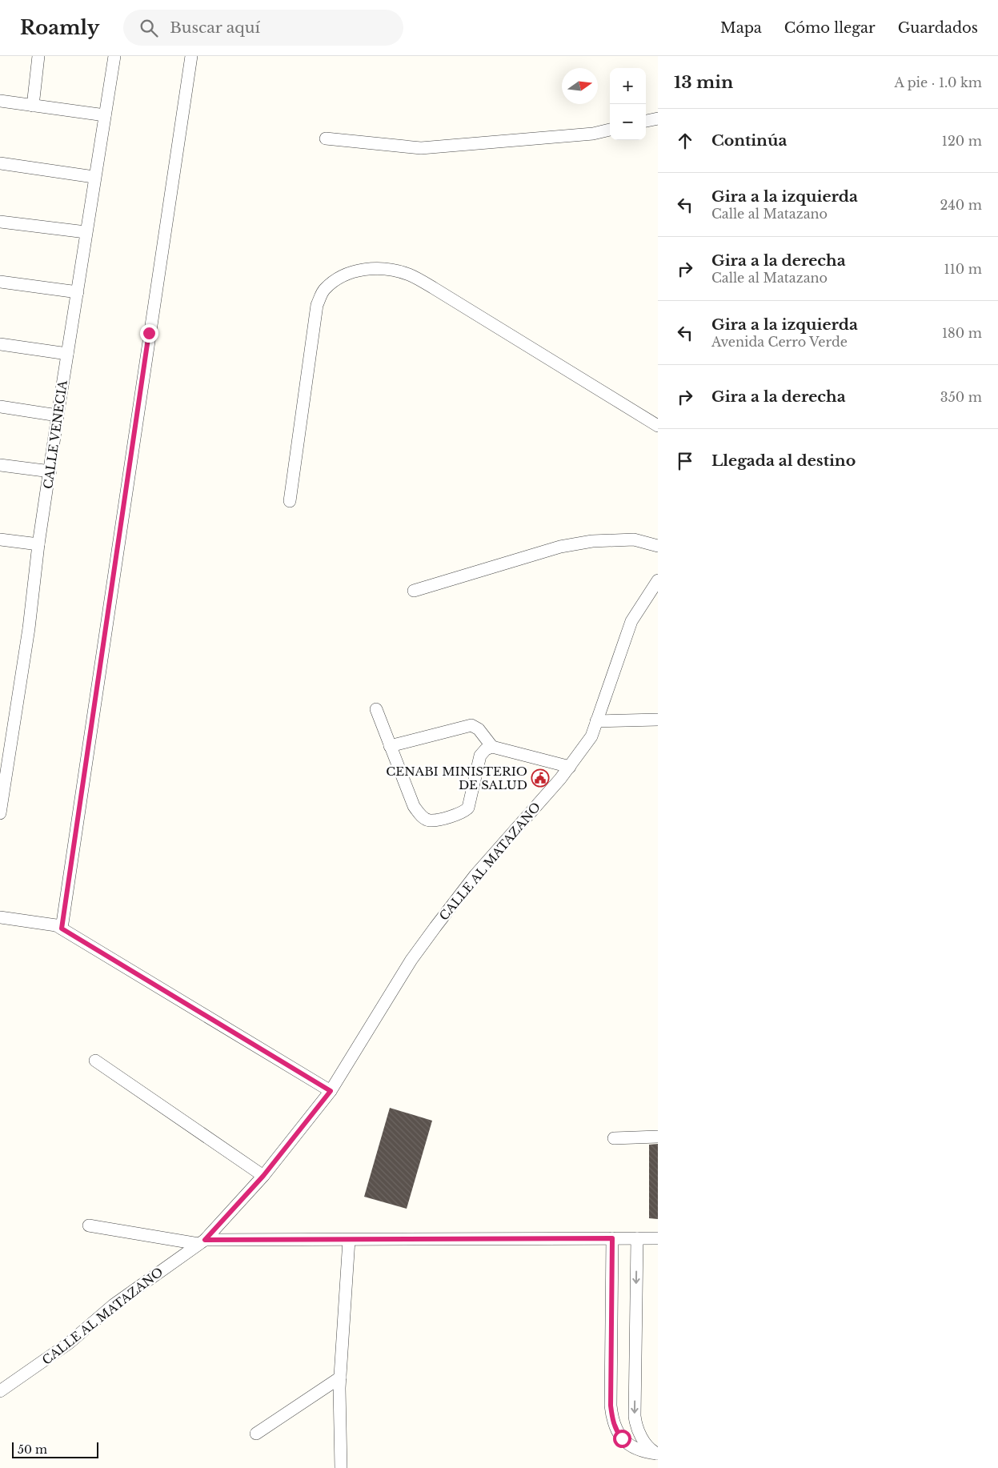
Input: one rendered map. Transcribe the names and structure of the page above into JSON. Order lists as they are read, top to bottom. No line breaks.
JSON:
{"streets":{"street":["CALLE VENECIA","CALLE AL MATAZANO"]},"places":{"public building":["CENABI MINISTERIO DE SALUD"]},"scale_bar":"50 m","north":"right","page":{"header":"Roamly","search":"Buscar aquí","nav":["Mapa","Cómo llegar","Guardados"],"heading":["13 min","A pie · 1.0 km"],"map_buttons":["+","−"],"list":[["Continúa","120 m"],["Gira a la izquierda","Calle al Matazano","240 m"],["Gira a la derecha","Calle al Matazano","110 m"],["Gira a la izquierda","Avenida Cerro Verde","180 m"],["Gira a la derecha","350 m"],"Llegada al destino"],"scale":"50 m"}}
